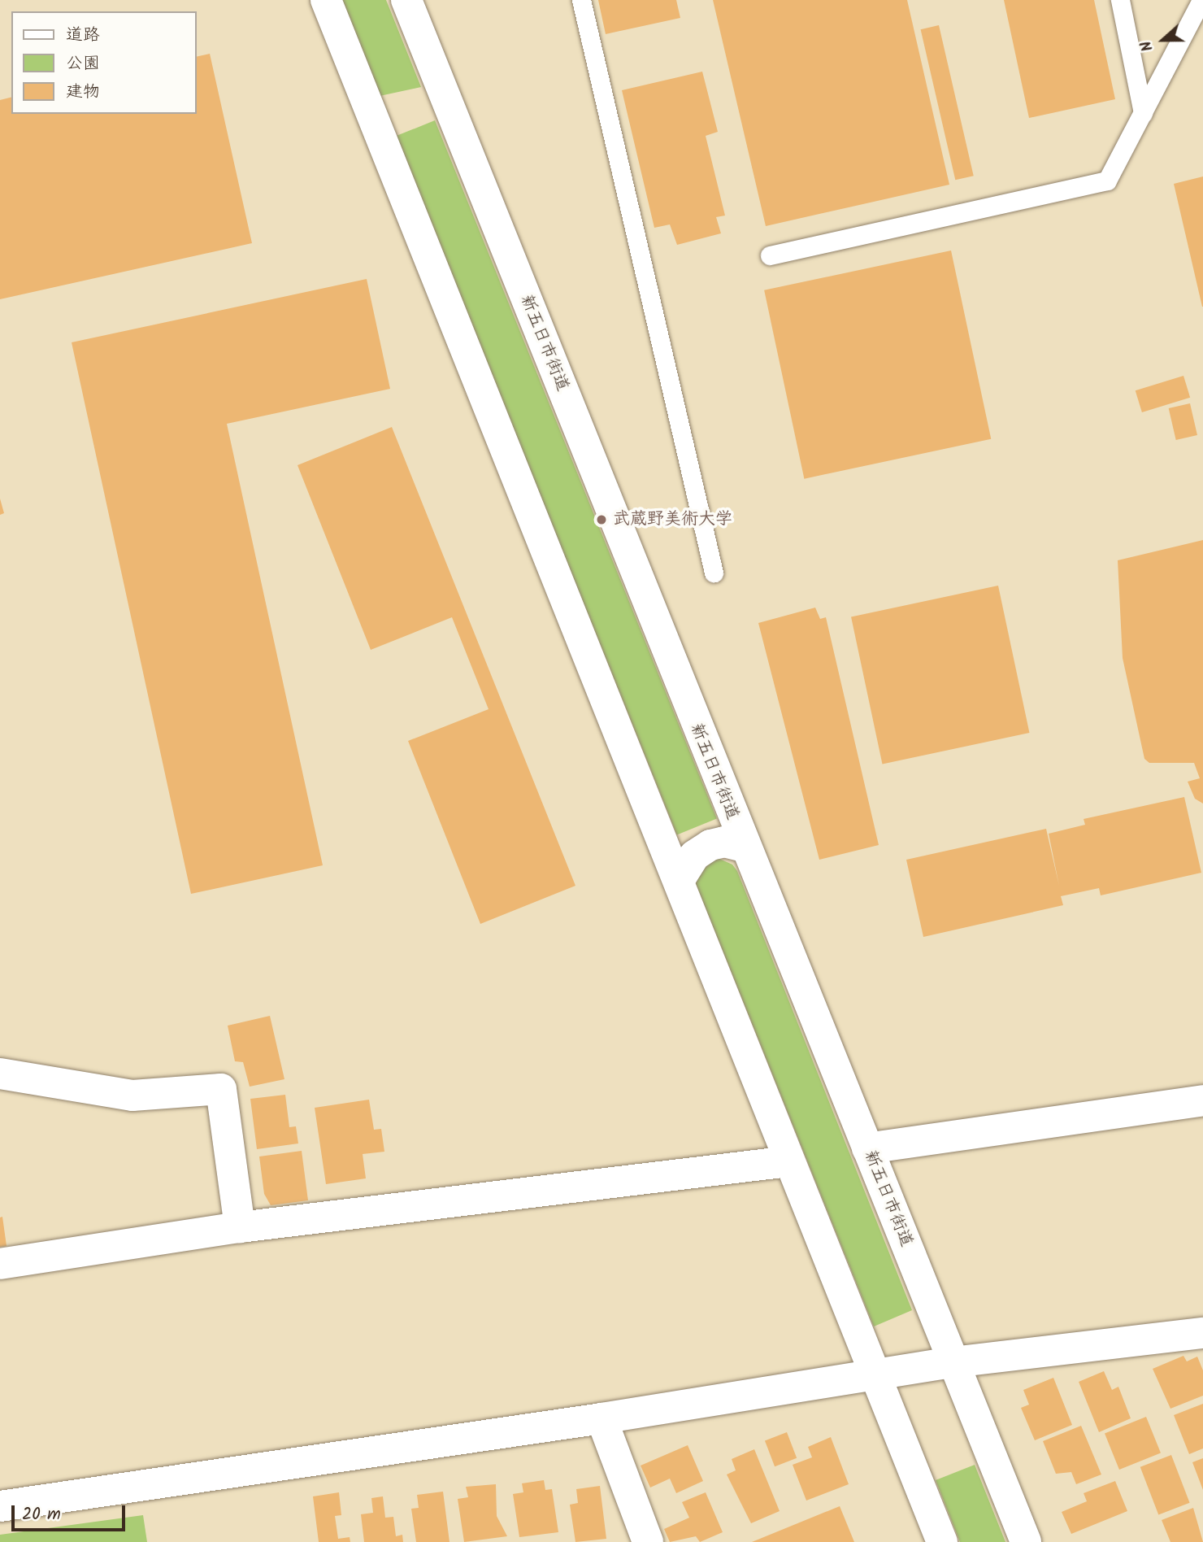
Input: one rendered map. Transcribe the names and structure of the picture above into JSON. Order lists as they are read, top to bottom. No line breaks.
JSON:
{"streets":{"street":["新五日市街道"]},"places":["武蔵野美術大学"],"legend":["道路","公園","建物"],"scale_bar":"20 m","north":"left"}
